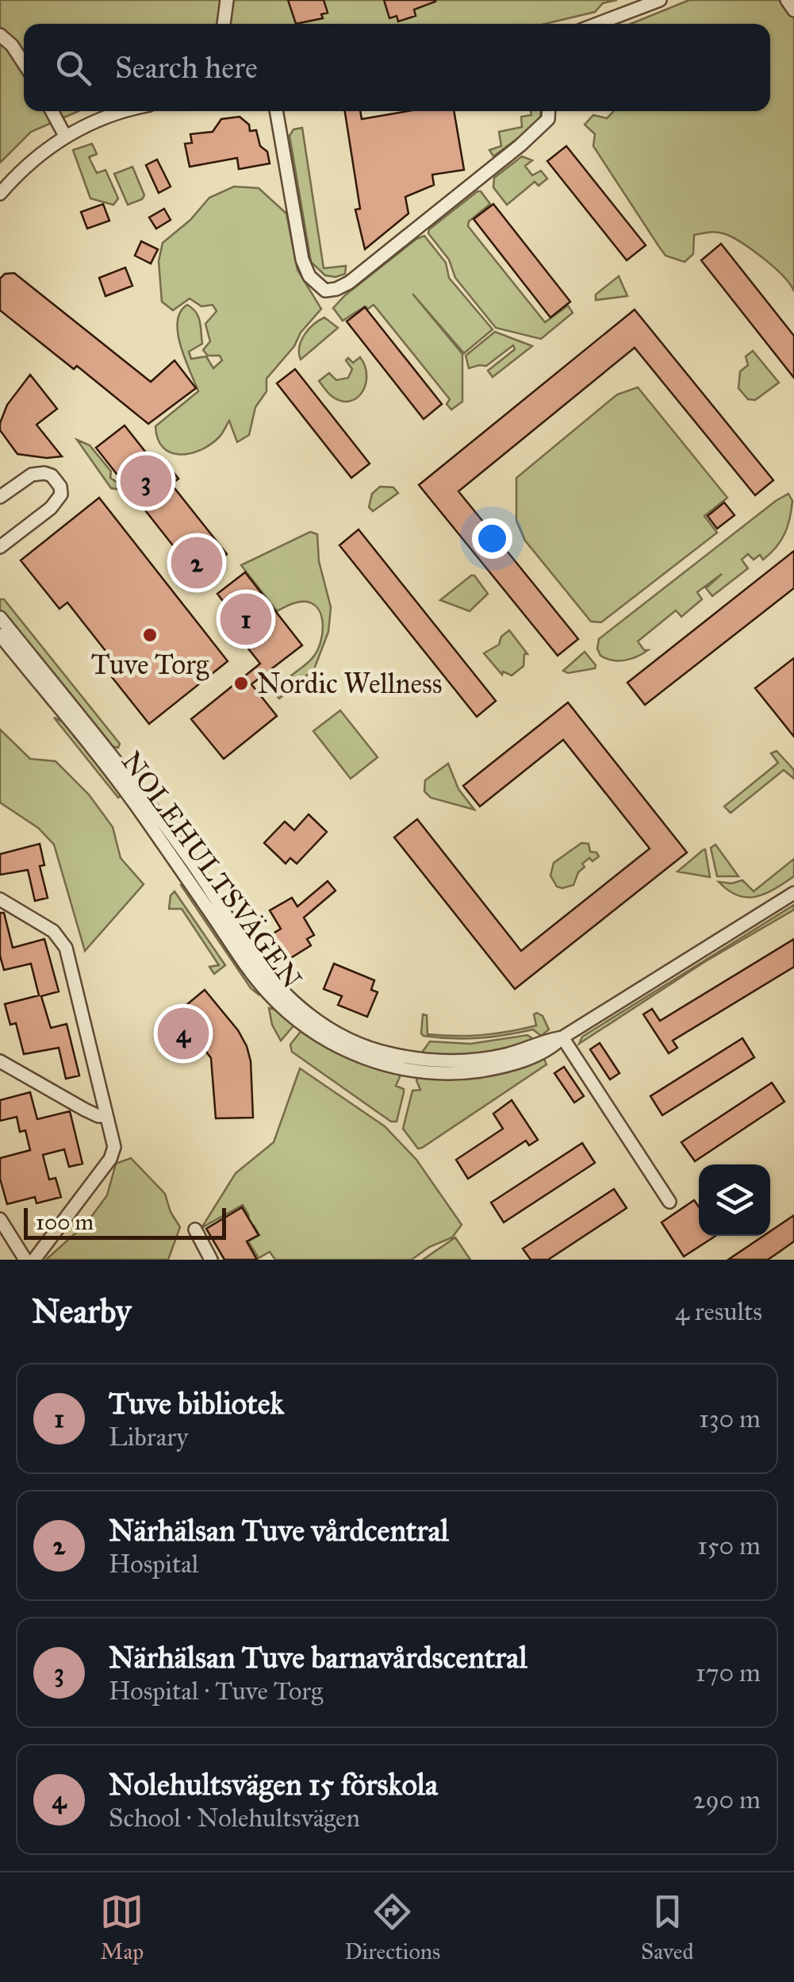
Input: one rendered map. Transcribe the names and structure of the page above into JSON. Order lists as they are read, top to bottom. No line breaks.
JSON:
{"streets":{"street":["NOLEHULTSVÄGEN"]},"places":["Tuve Torg","Nordic Wellness"],"scale_bar":"100 m","page":{"search":"Search here","pins":["3","2","1","4"],"scale":"100 m","heading":["Nearby","4 results"],"list":[{"mark":"1","name":"Tuve bibliotek","note":"Library","value":"130 m"},{"mark":"2","name":"Närhälsan Tuve vårdcentral","note":"Hospital","value":"150 m"},{"mark":"3","name":"Närhälsan Tuve barnavårdscentral","note":"Hospital · Tuve Torg","value":"170 m"},{"mark":"4","name":"Nolehultsvägen 15 förskola","note":"School · Nolehultsvägen","value":"290 m"}],"nav":["Map","Directions","Saved"]}}
